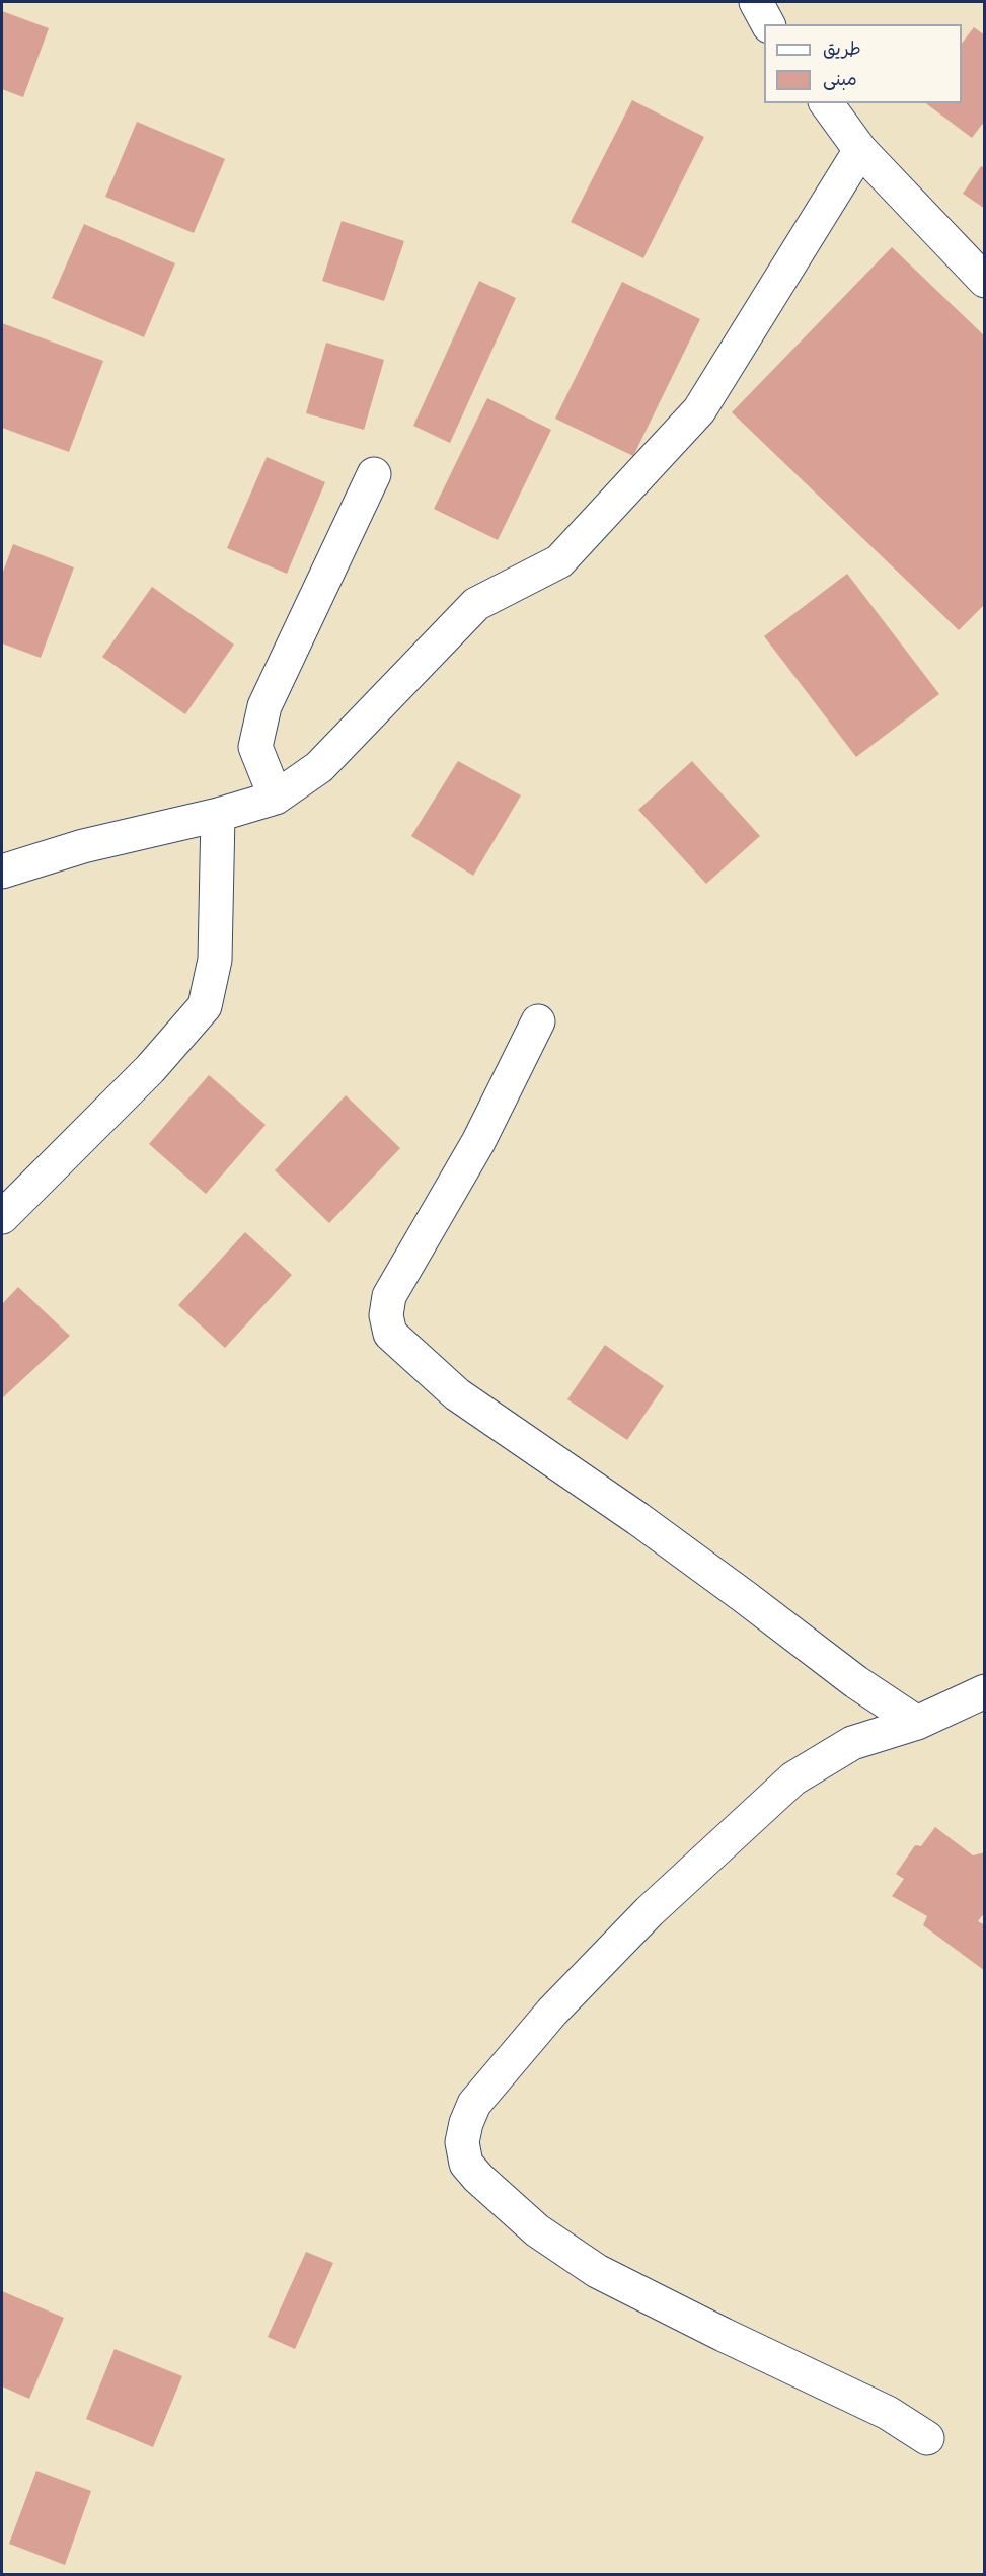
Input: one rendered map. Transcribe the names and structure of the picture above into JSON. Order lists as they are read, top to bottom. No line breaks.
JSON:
{"legend":["طريق","مبنى"]}
